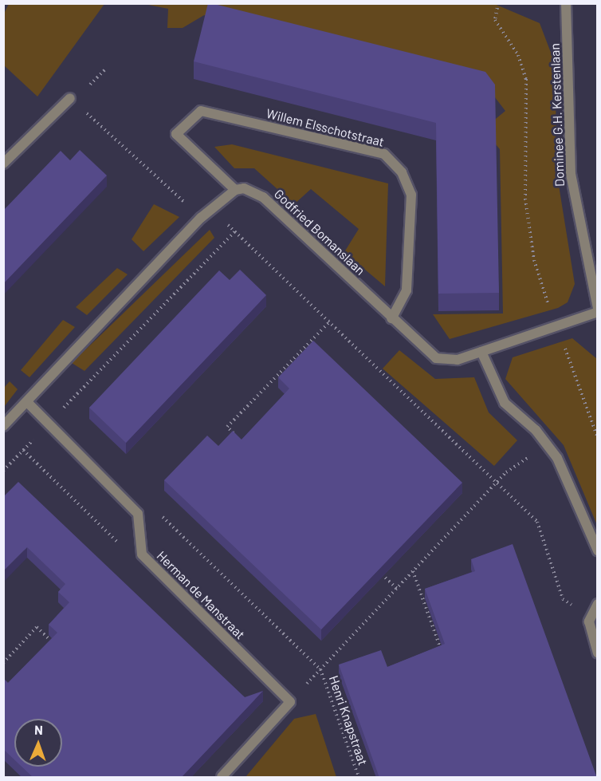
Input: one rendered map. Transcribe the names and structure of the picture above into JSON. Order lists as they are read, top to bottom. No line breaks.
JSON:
{"streets":{"street":["Dominee G.H. Kerstenlaan","Willem Elsschotstraat","Godfried Bomanslaan","Herman de Manstraat"],"path":["Henri Knapstraat"]},"crossings":[["Dominee G.H. Kerstenlaan","Godfried Bomanslaan"],["Willem Elsschotstraat","Godfried Bomanslaan"]],"north":"top"}
